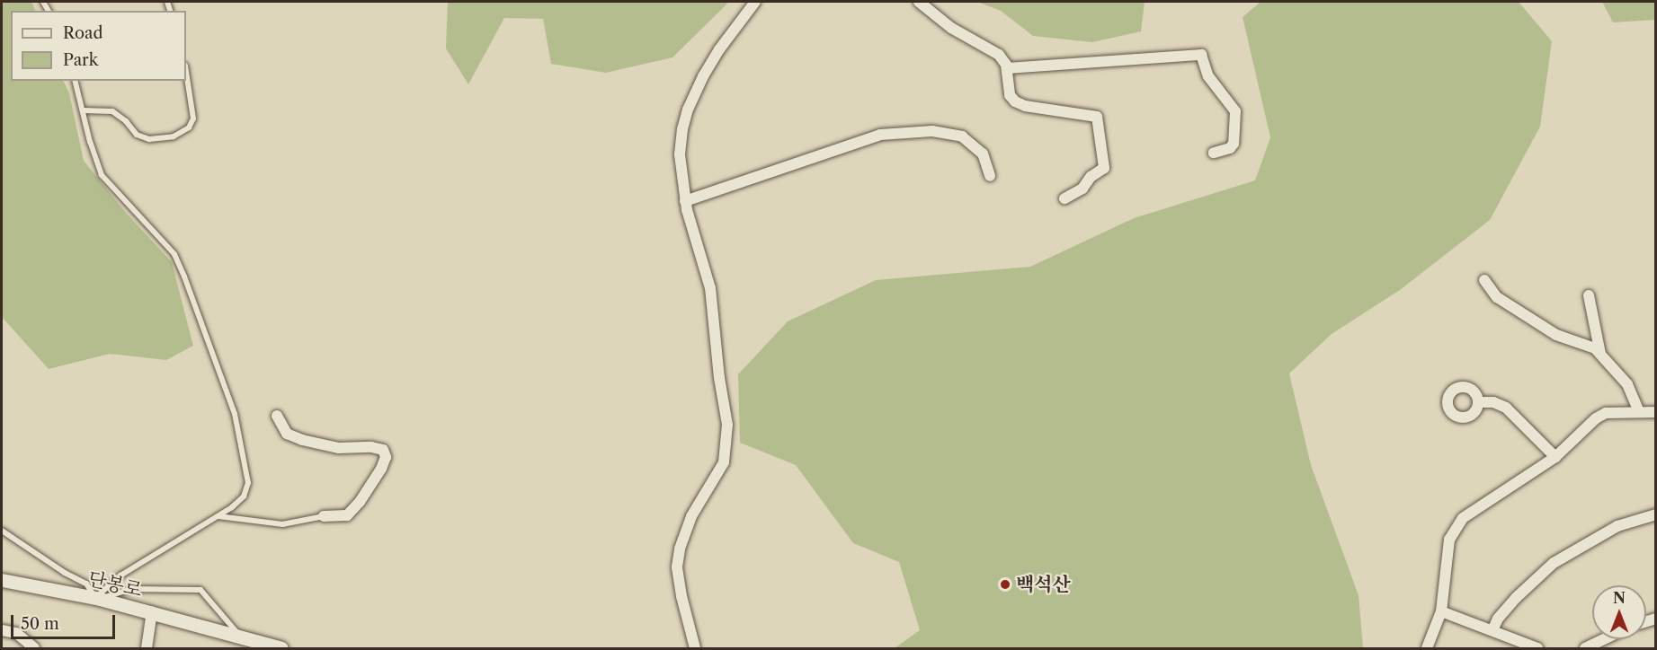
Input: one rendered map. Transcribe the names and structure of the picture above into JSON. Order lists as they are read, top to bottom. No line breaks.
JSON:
{"streets":{"street":["단봉로"]},"places":["백석산"],"legend":["Road","Park"],"scale_bar":"50 m","north":"top"}
